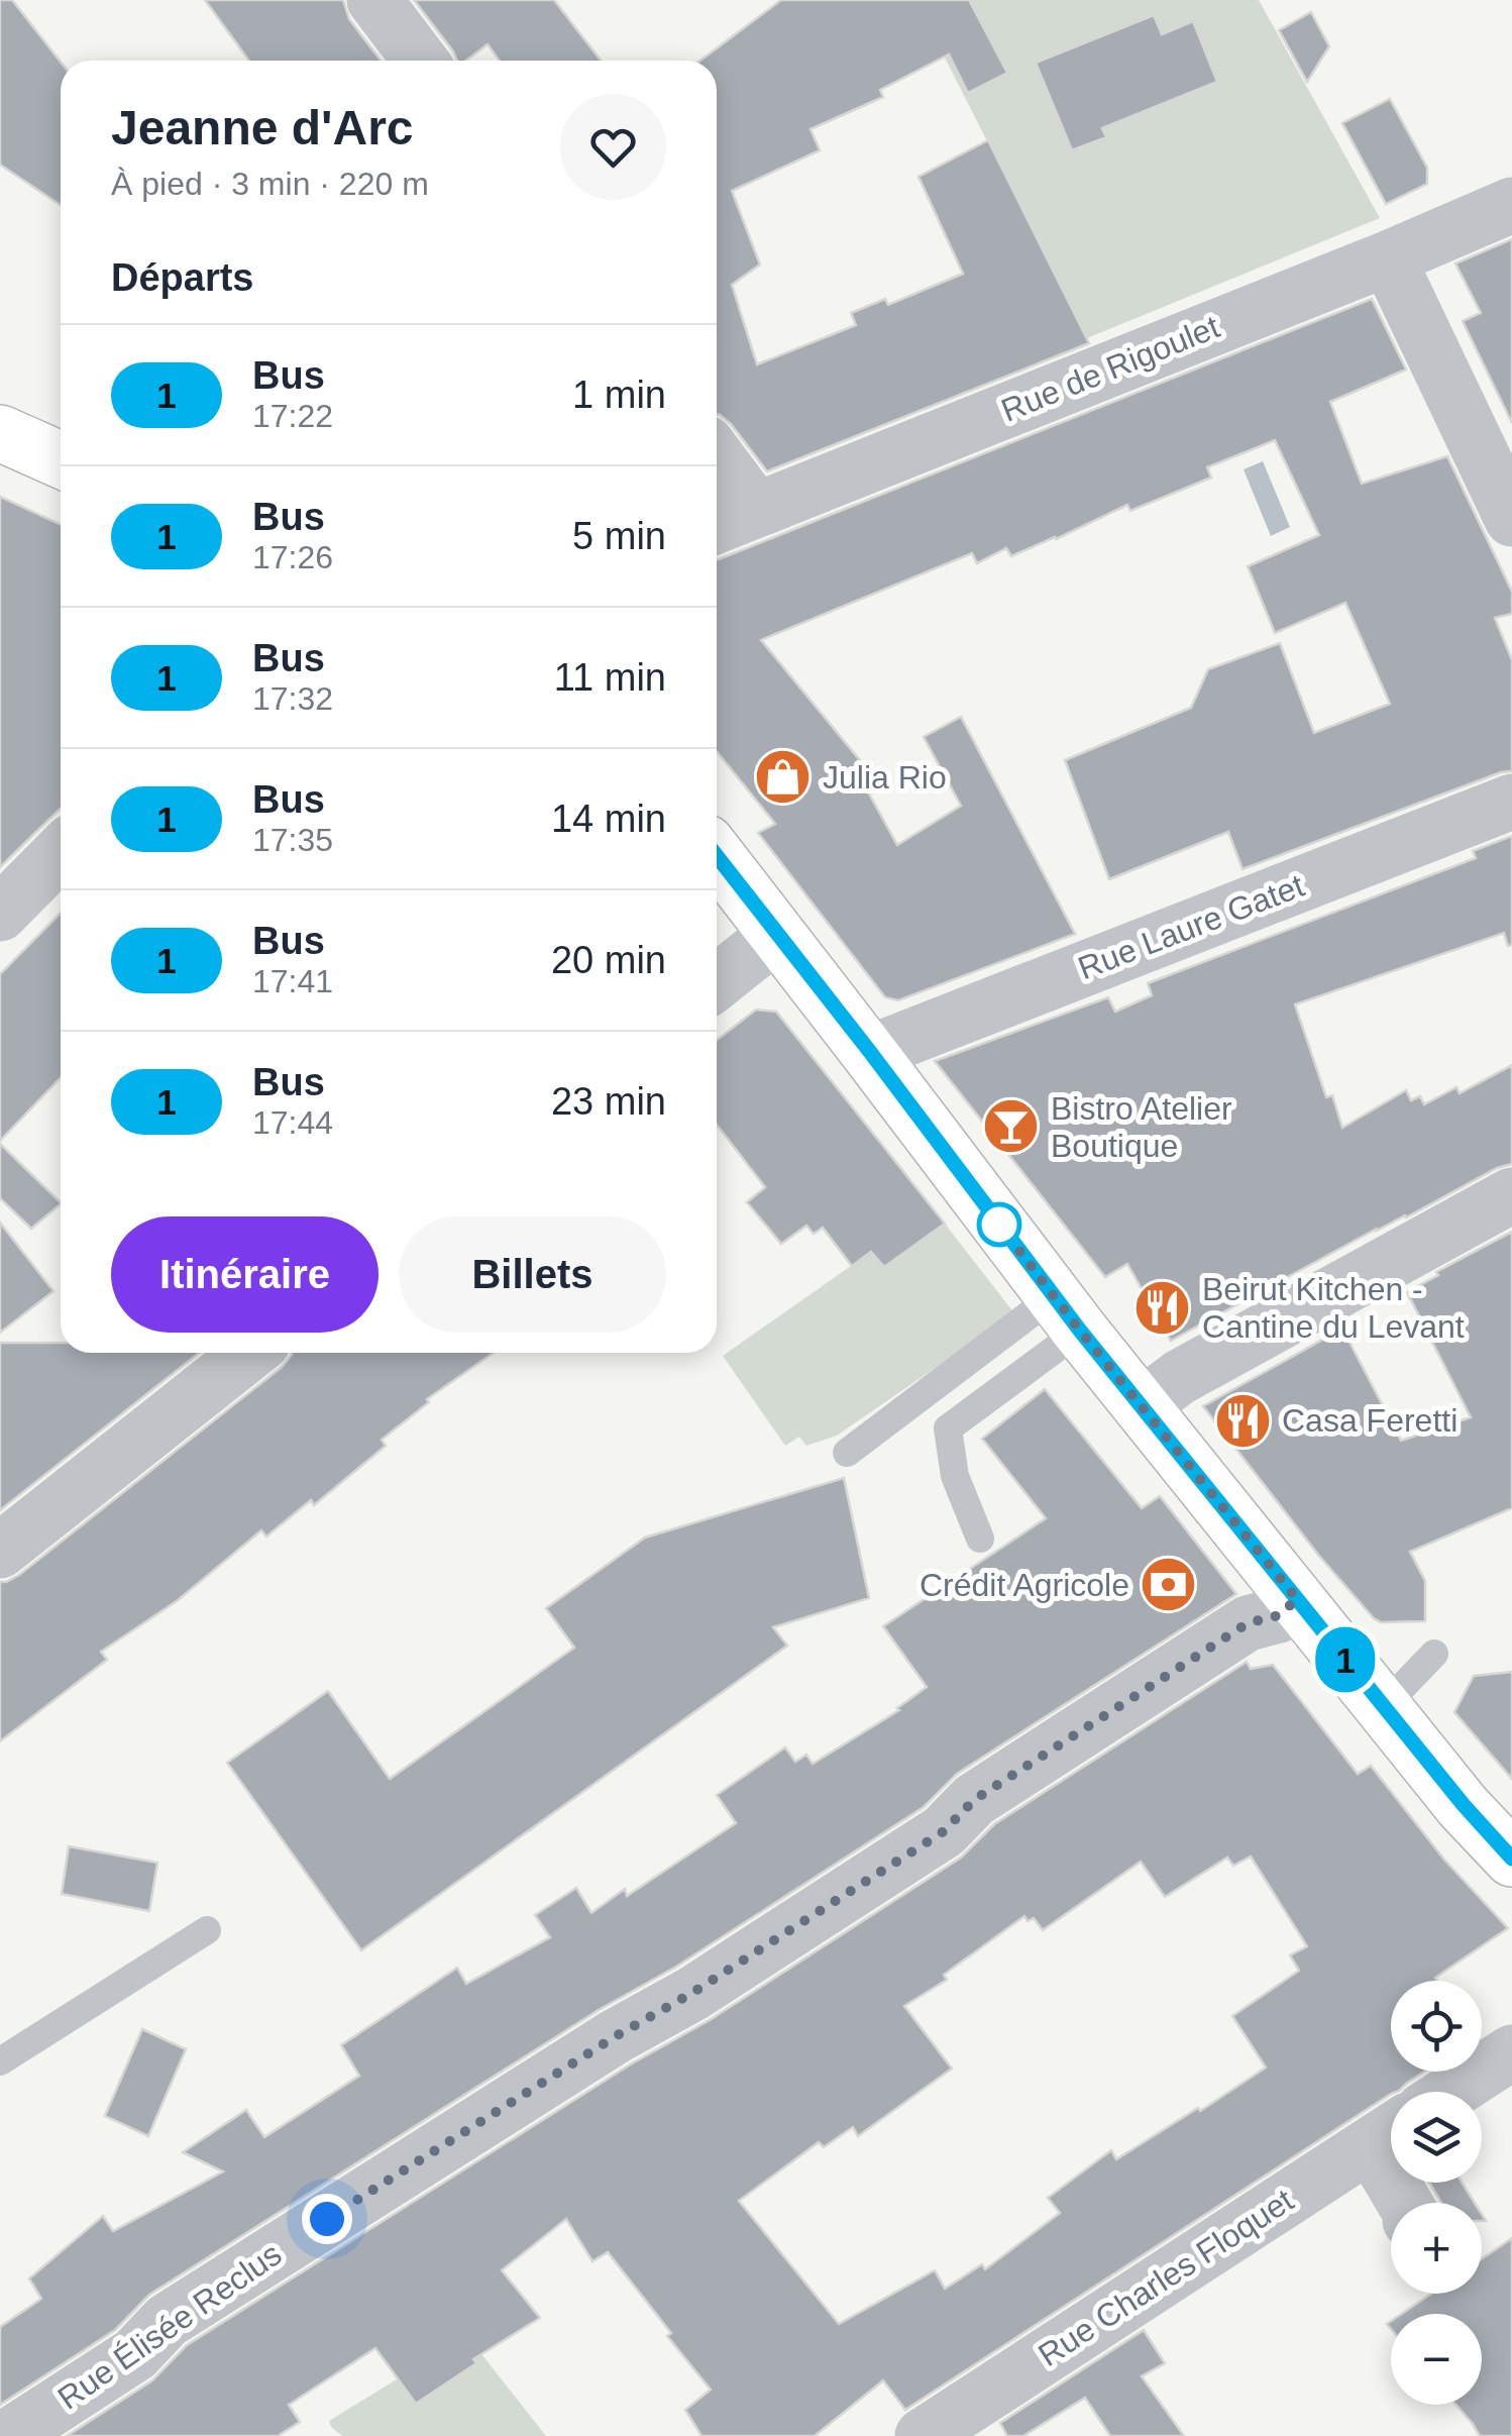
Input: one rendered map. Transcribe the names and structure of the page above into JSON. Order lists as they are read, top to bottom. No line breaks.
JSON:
{"streets":{"street":["Rue de Rigoulet","Rue Laure Gatet","Rue Charles Floquet","Rue Élisée Reclus"]},"places":{"shop":["Julia Rio"],"bar":["Bistro Atelier Boutique"],"restaurant":["Beirut Kitchen - Cantine du Levant","Casa Feretti"],"bank":["Crédit Agricole"]},"lines":["bus line 1"],"page":{"on_map":"1","heading":[["Jeanne d'Arc","À pied · 3 min · 220 m"],"Départs"],"list":[{"mark":"1","name":"Bus","note":"17:22","value":"1 min"},{"mark":"1","name":"Bus","note":"17:26","value":"5 min"},{"mark":"1","name":"Bus","note":"17:32","value":"11 min"},{"mark":"1","name":"Bus","note":"17:35","value":"14 min"},{"mark":"1","name":"Bus","note":"17:41","value":"20 min"},{"mark":"1","name":"Bus","note":"17:44","value":"23 min"}],"buttons":["Itinéraire","Billets"],"map_buttons":["+","−"]}}
